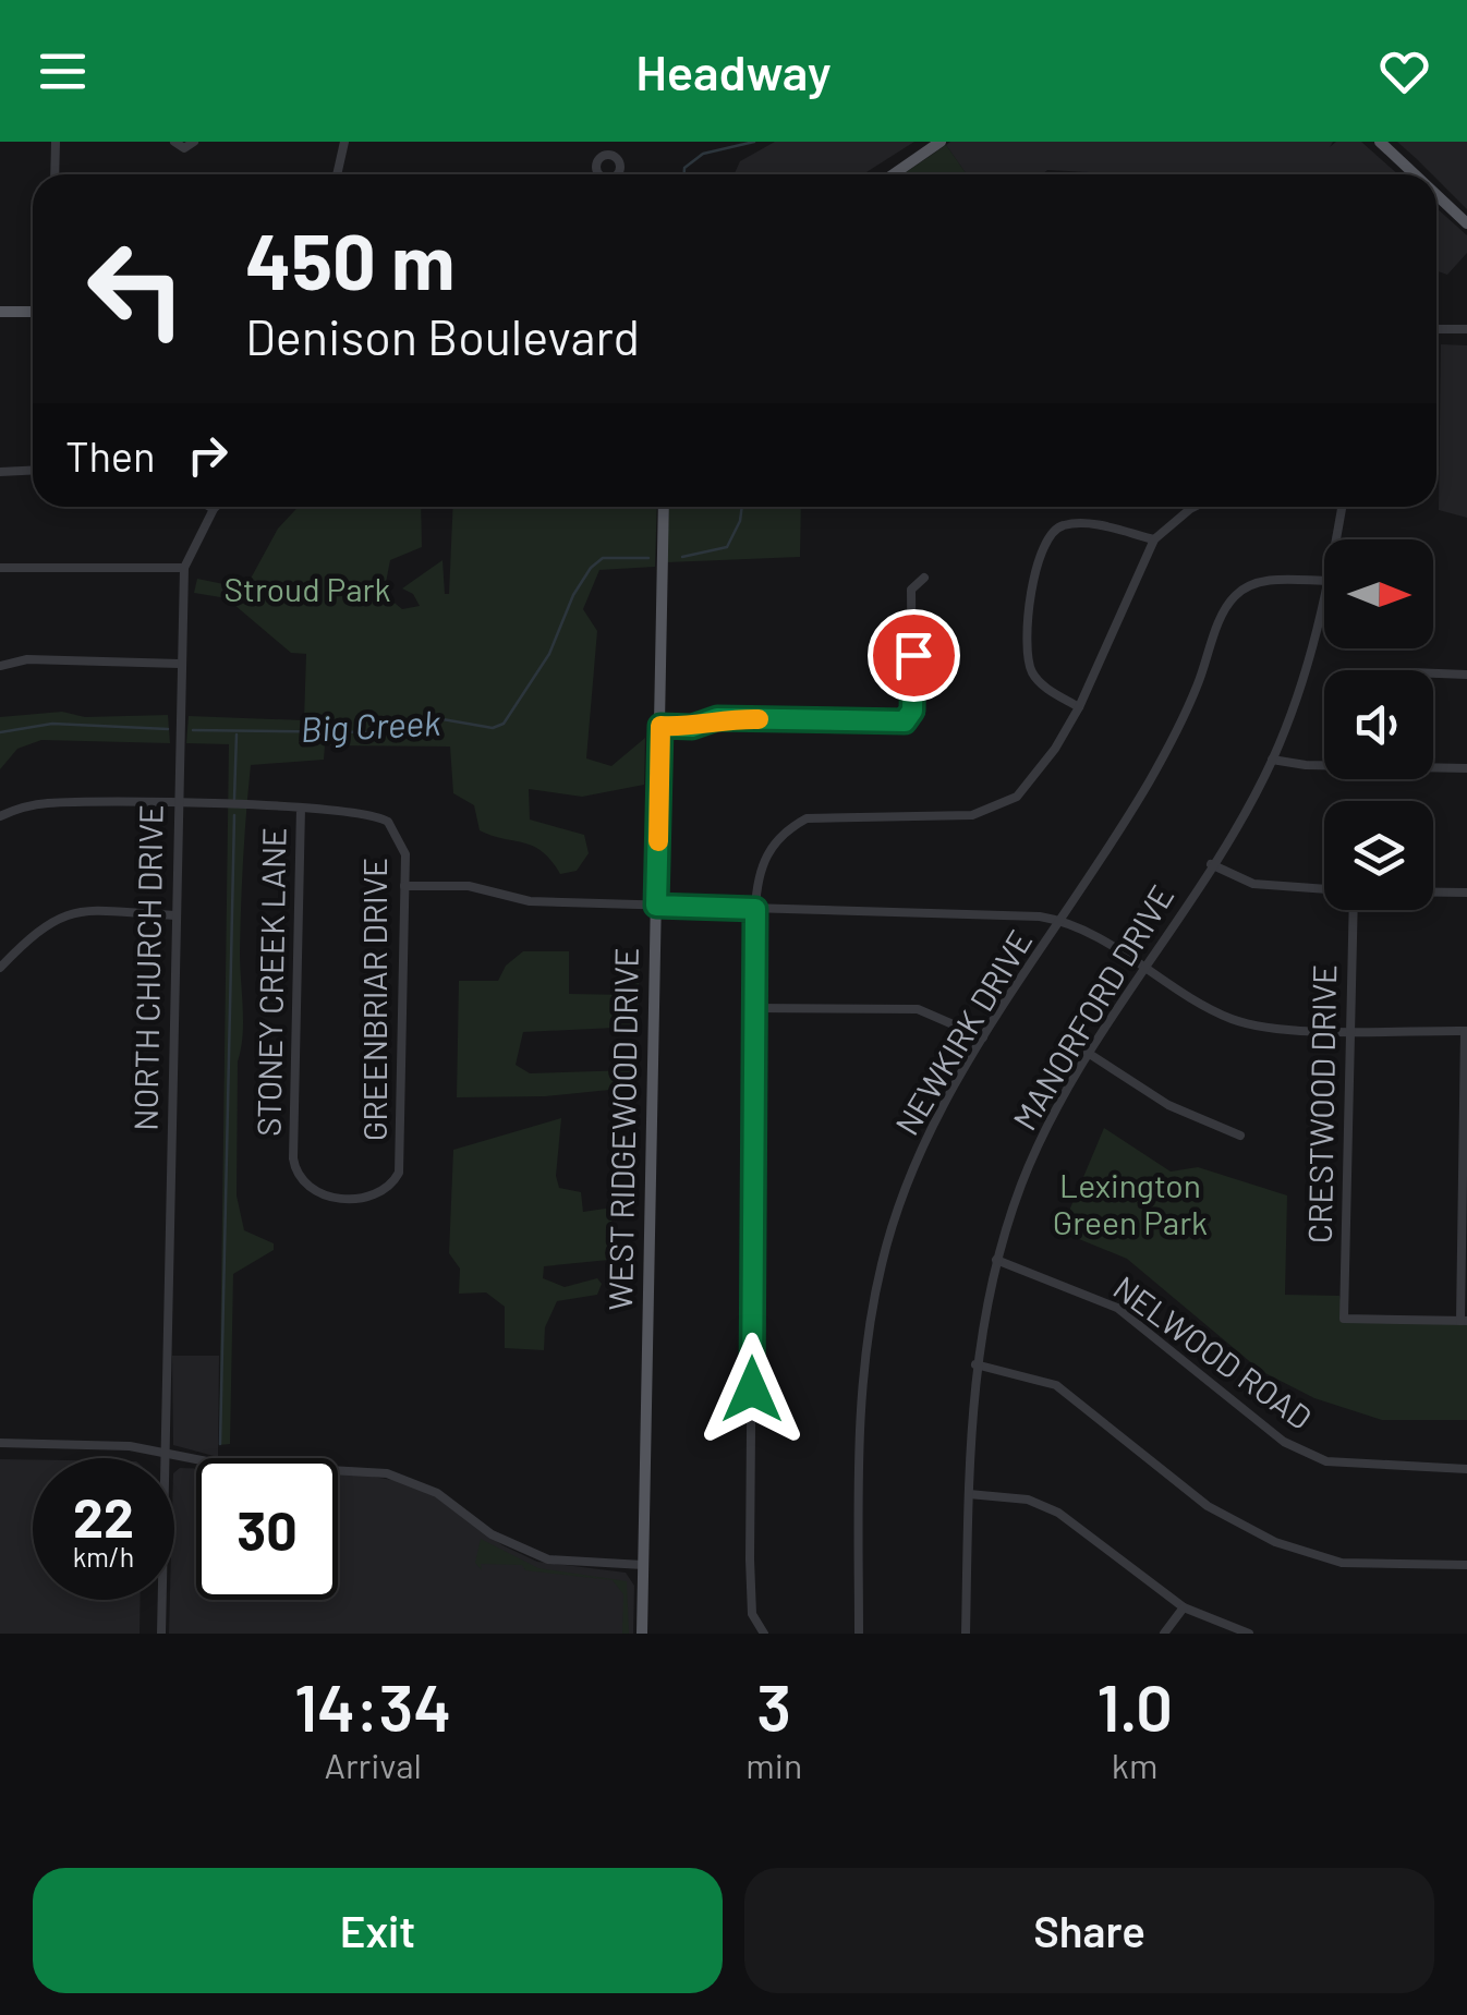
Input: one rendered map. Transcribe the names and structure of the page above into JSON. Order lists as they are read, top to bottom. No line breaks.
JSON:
{"streets":{"main road":["WEST RIDGEWOOD DRIVE"],"street":["NORTH CHURCH DRIVE","STONEY CREEK LANE","GREENBRIAR DRIVE","MANORFORD DRIVE","NEWKIRK DRIVE","CRESTWOOD DRIVE","NELWOOD ROAD"]},"crossings":[["NORTH CHURCH DRIVE","GREENBRIAR DRIVE"],["STONEY CREEK LANE","GREENBRIAR DRIVE"],["MANORFORD DRIVE","NELWOOD ROAD"]],"water":["Big Creek"],"parks":["Stroud Park","Lexington Green Park"],"north":"right","page":{"header":"Headway","turn":["450 m","Denison Boulevard"],"then":"Then","speed":"22 km/h","limit":"30","eta":["14:34","Arrival","3","min","1.0","km"],"buttons":["Exit","Share"]}}
